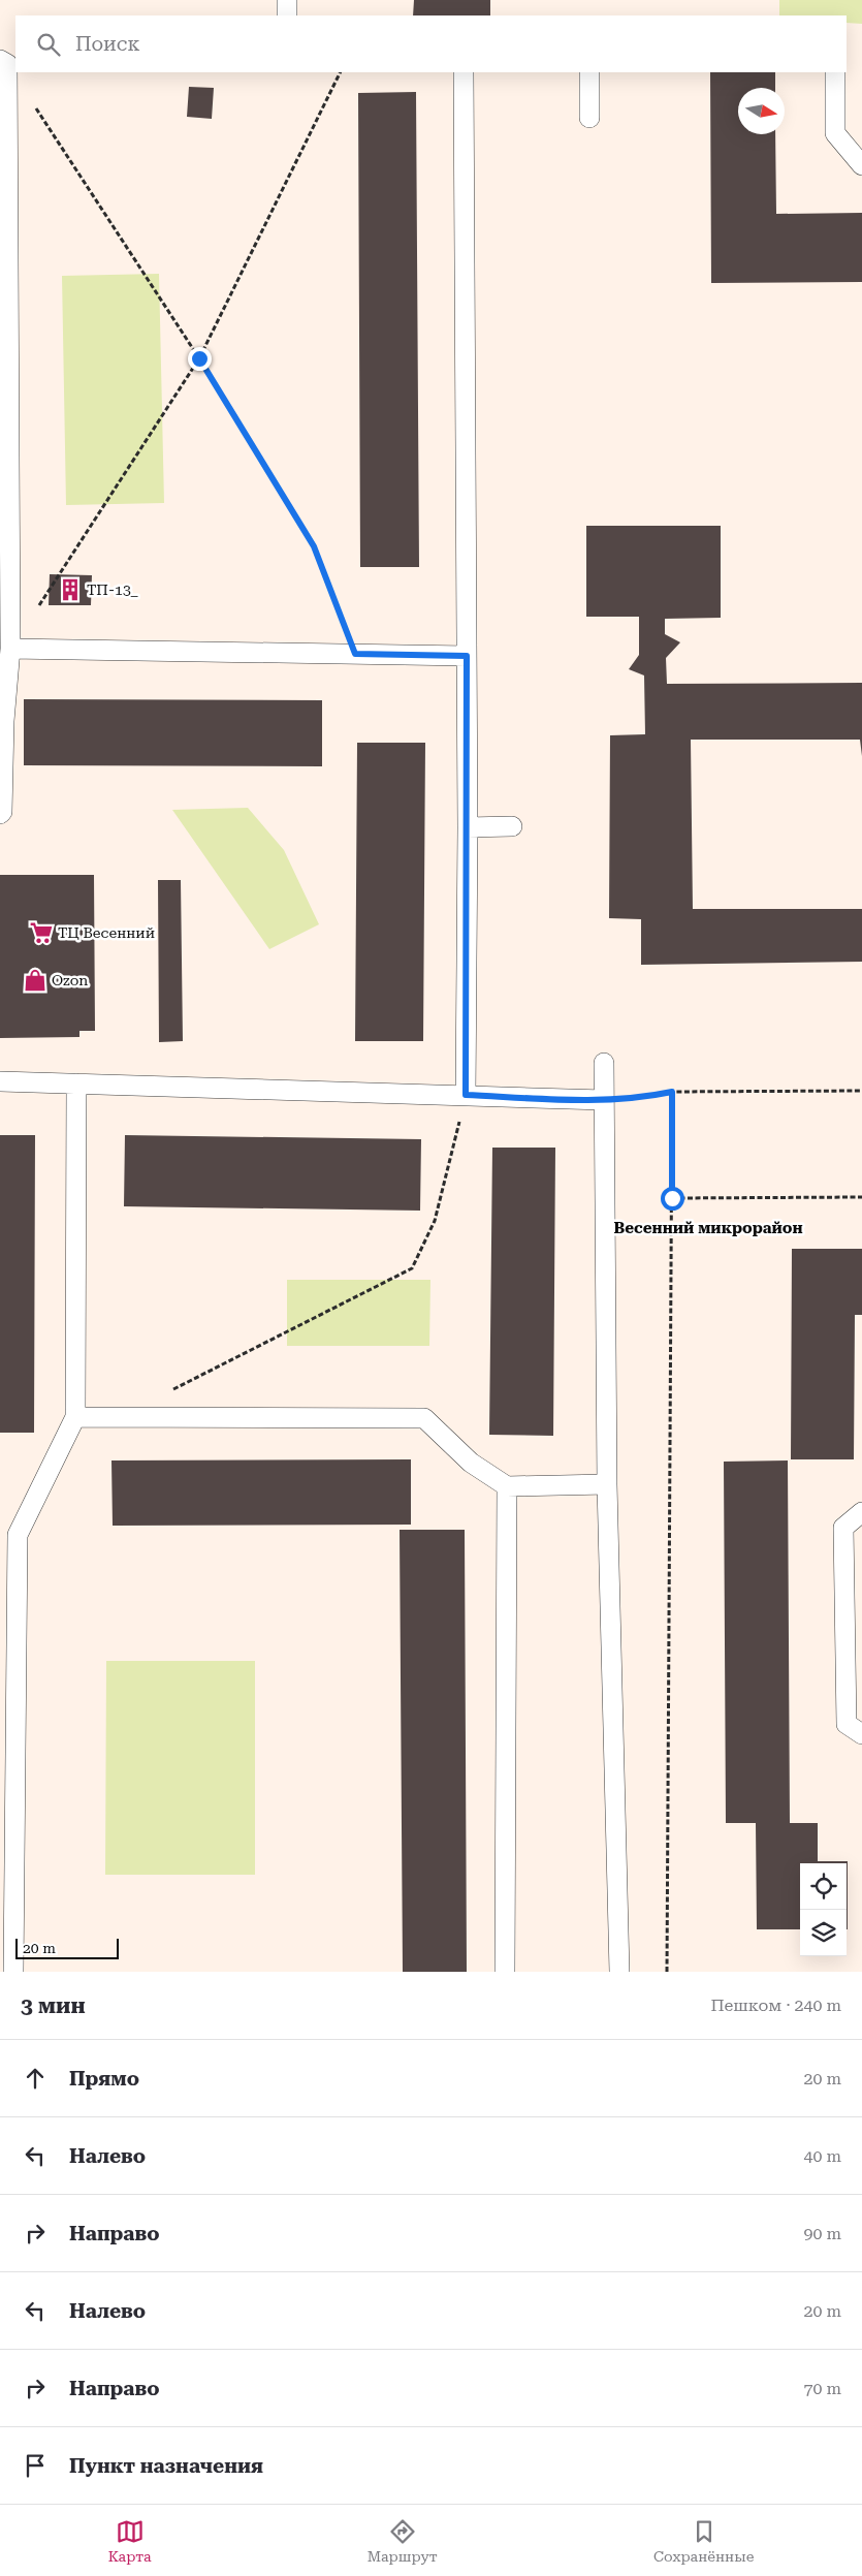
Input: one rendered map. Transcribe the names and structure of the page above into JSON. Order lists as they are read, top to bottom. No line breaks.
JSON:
{"districts":["Весенний микрорайон"],"places":{"building":["ТП-13_"],"supermarket":["ТЦ Весенний"],"shop":["Ozon"]},"scale_bar":"20 m","north":"right","page":{"search":"Поиск","scale":"20 m","heading":["3 мин","Пешком · 240 m"],"list":[["Прямо","20 m"],["Налево","40 m"],["Направо","90 m"],["Налево","20 m"],["Направо","70 m"],"Пункт назначения"],"nav":["Карта","Маршрут","Сохранённые"]}}
